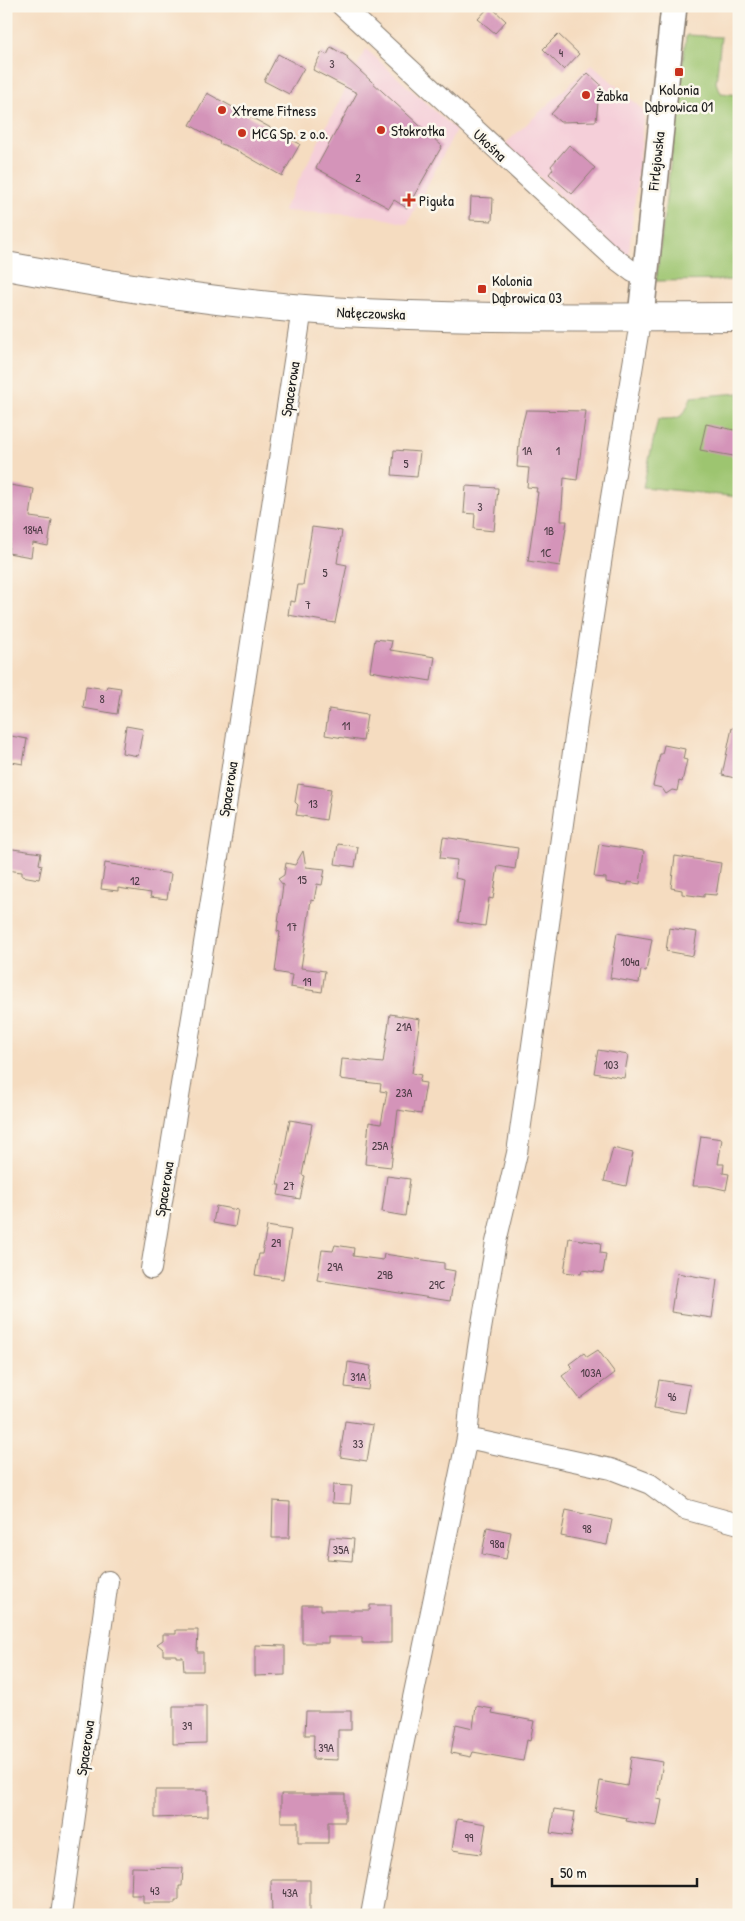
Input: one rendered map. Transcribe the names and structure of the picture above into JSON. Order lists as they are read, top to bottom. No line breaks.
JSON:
{"streets":{"main road":["Nałęczowska"],"street":["Ukośna","Firlejowska","Spacerowa"]},"crossings":[["Ukośna","Firlejowska"],["Firlejowska","Nałęczowska"],["Nałęczowska","Spacerowa"]],"places":{"transit":["Kolonia Dąbrowica 01","Kolonia Dąbrowica 03"],"other":["Żabka","Xtreme Fitness","Stokrotka","MCG Sp. z o.o."],"health":["Piguła"]},"house_numbers":["4","3","2","1A","1","5","3","184A","1B","1C","5","7","8","11","13","15","12","17","104a","19","21A","103","23A","25A","27","29","29A","29B","29C","103A","31A","96","33","98","98a","35A","39","39A","99","43","43A"],"scale_bar":"50 m"}
